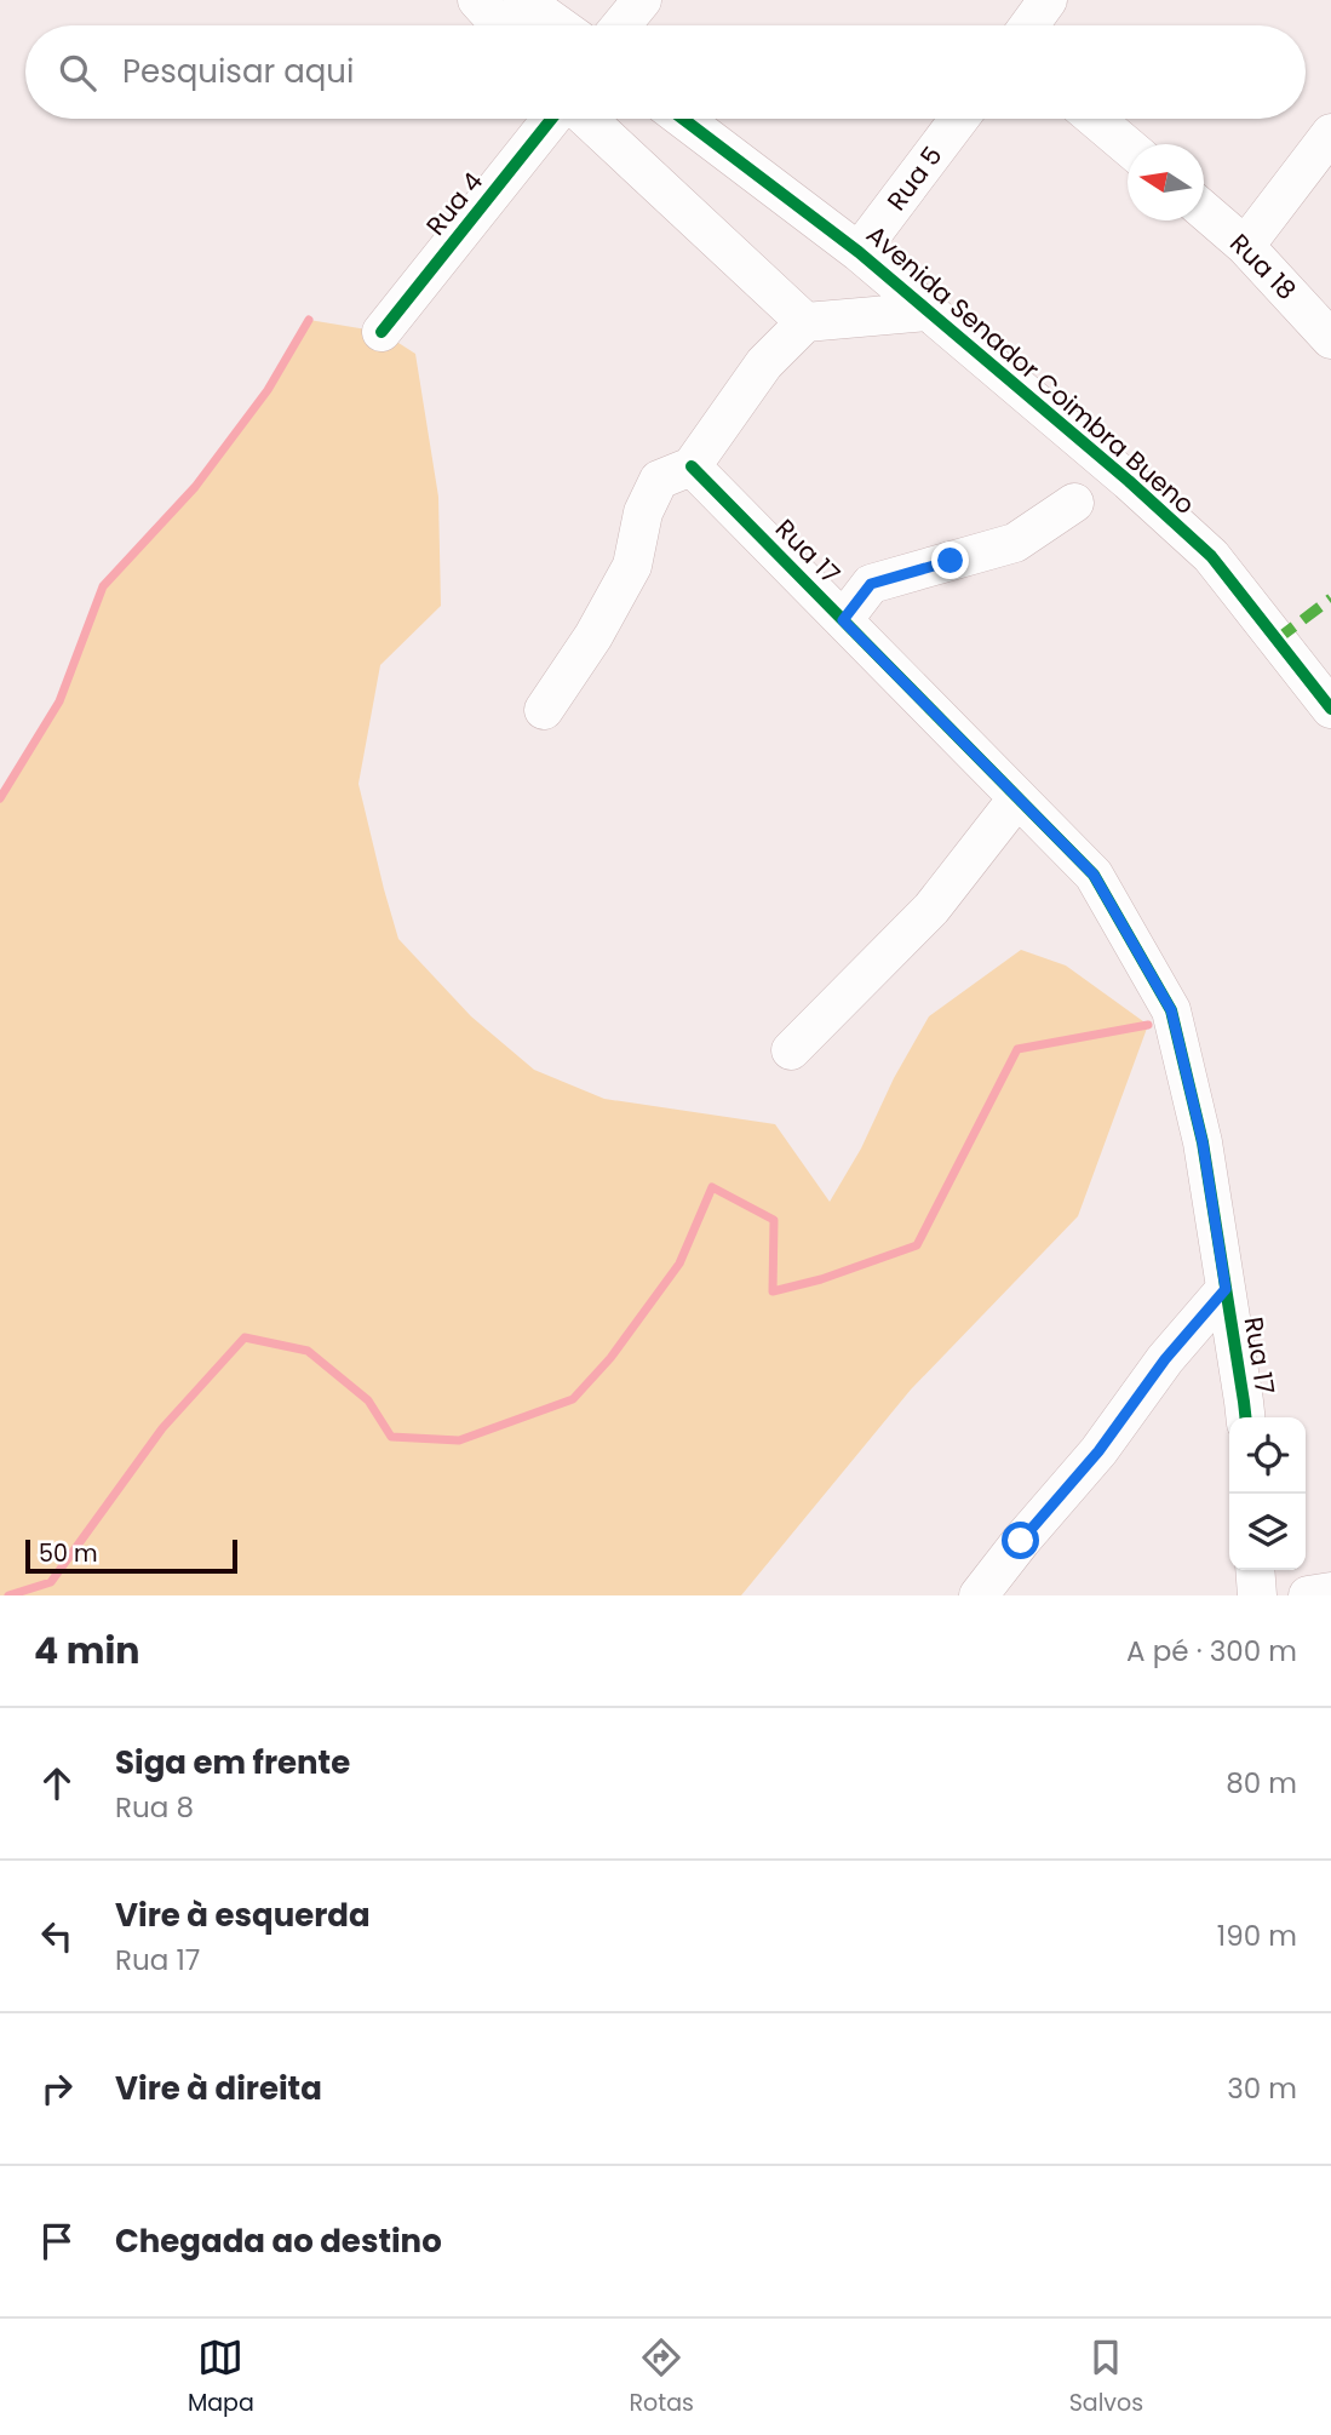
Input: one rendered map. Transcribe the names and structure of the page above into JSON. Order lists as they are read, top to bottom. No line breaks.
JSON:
{"streets":{"street":["Rua 5","Rua 4","Rua 18","Avenida Senador Coimbra Bueno","Rua 17"]},"crossings":[["Rua 5","Avenida Senador Coimbra Bueno"]],"scale_bar":"50 m","north":"left","page":{"search":"Pesquisar aqui","scale":"50 m","heading":["4 min","A pé · 300 m"],"list":[["Siga em frente","Rua 8","80 m"],["Vire à esquerda","Rua 17","190 m"],["Vire à direita","30 m"],"Chegada ao destino"],"nav":["Mapa","Rotas","Salvos"]}}
